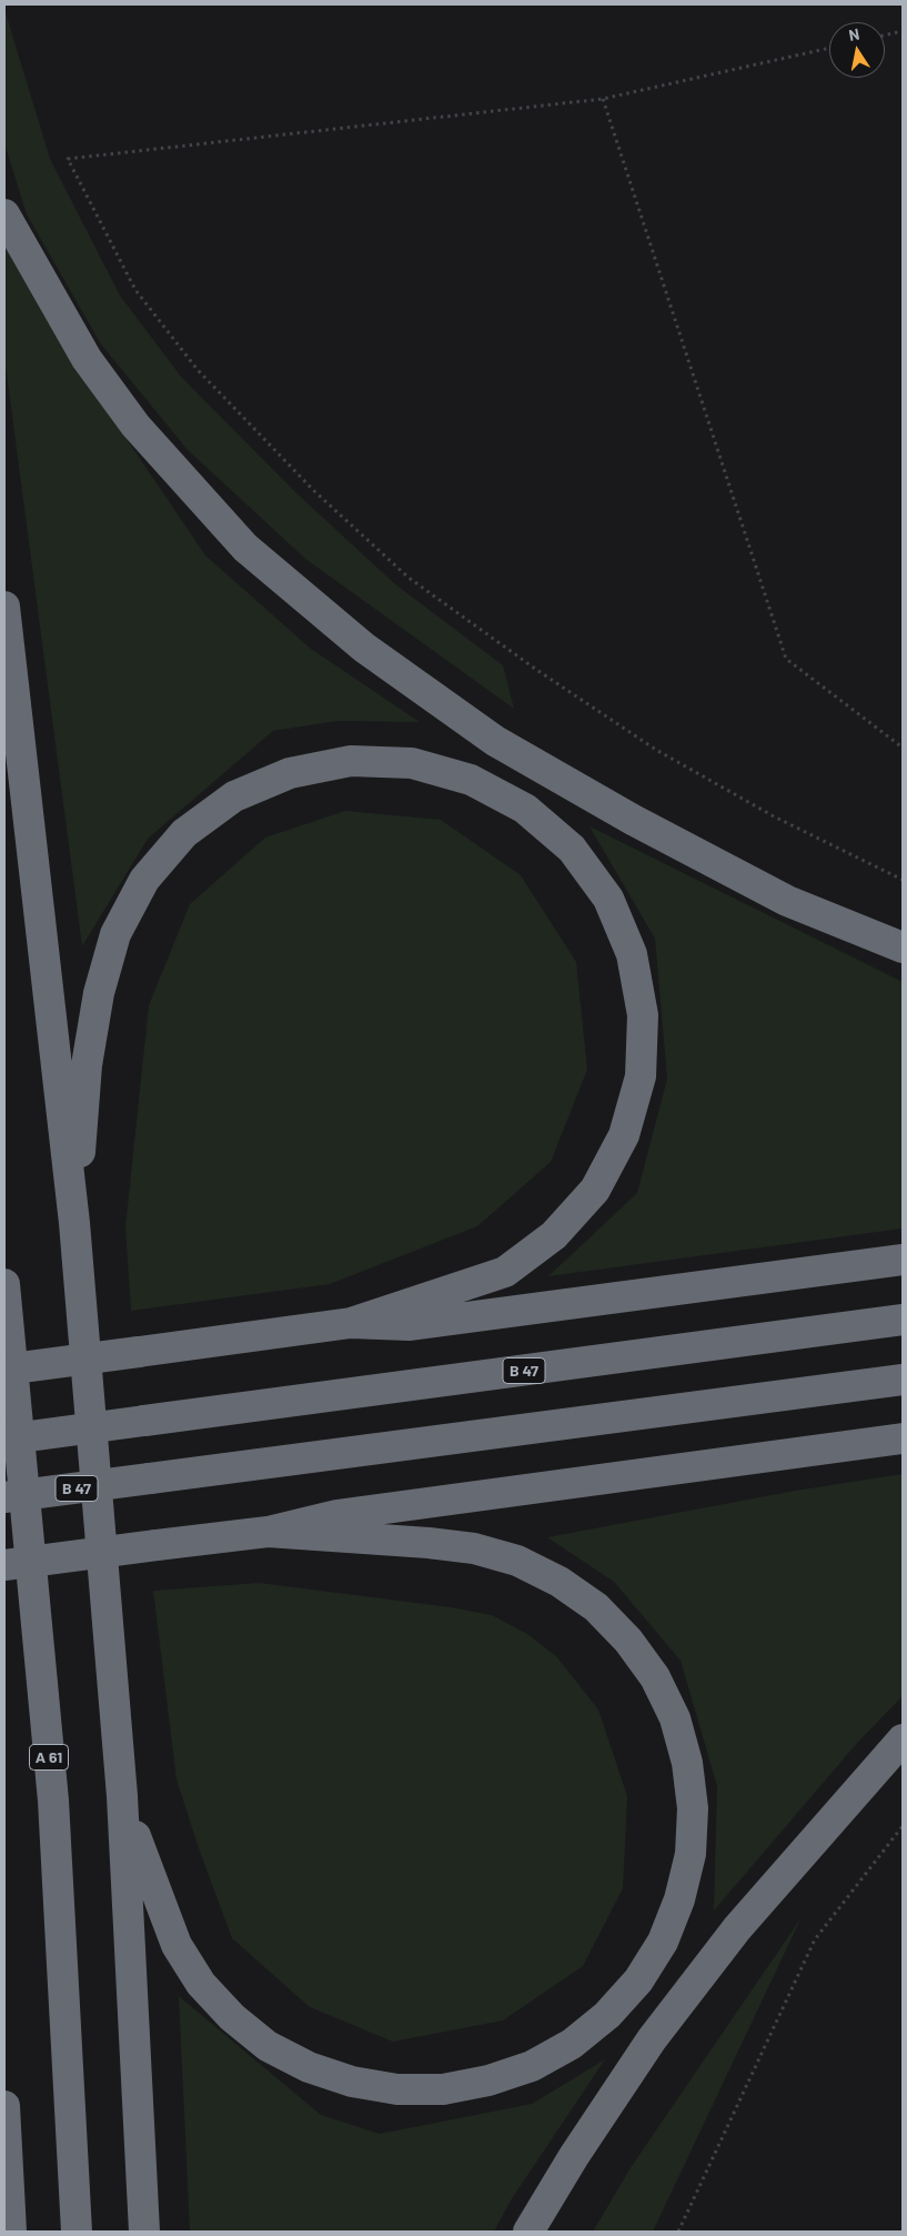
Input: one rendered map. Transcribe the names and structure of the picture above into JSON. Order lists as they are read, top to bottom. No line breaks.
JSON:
{"streets":{"highway":["B 47","A 61"]},"north":"top"}
